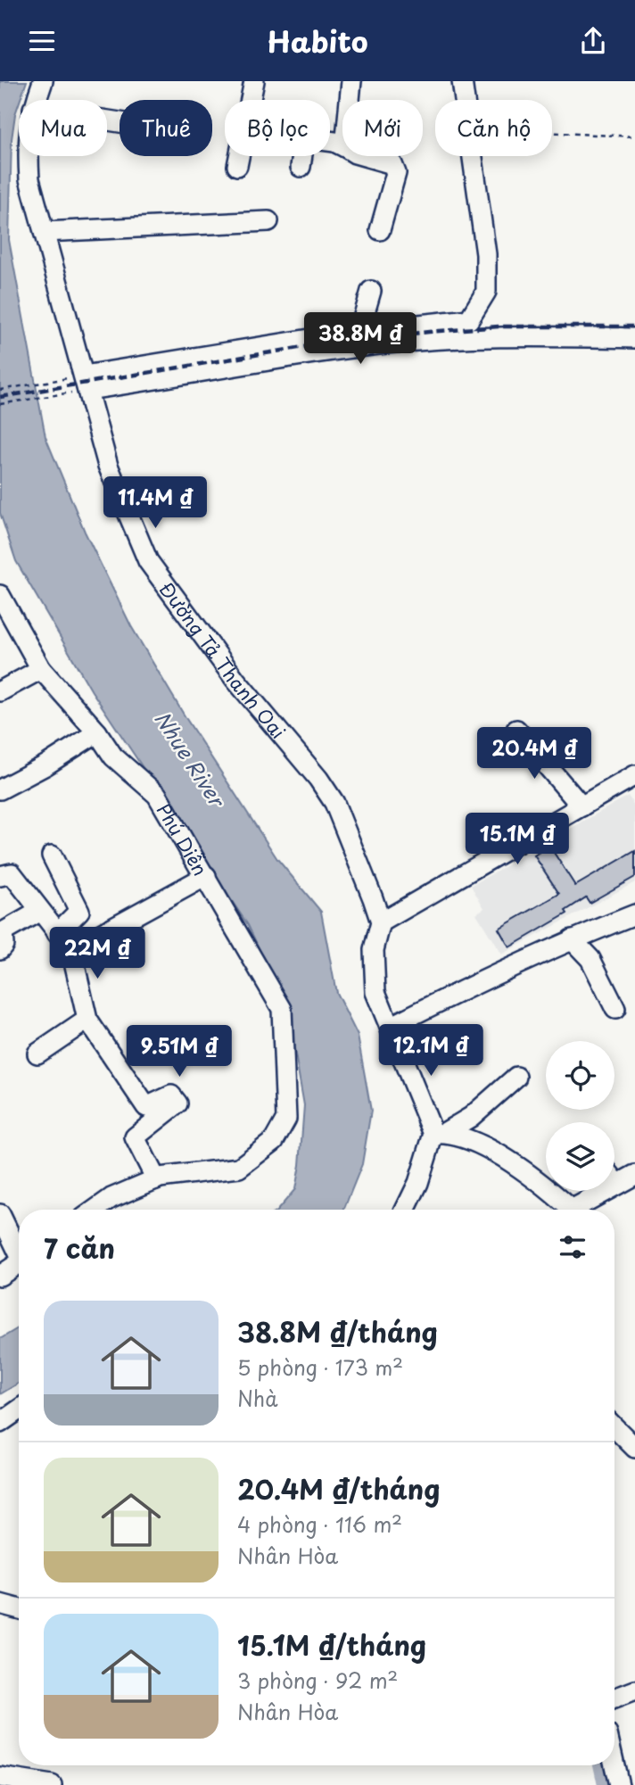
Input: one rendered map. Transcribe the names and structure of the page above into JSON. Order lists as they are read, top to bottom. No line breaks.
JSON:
{"streets":{"street":["Đường Tả Thanh Oai","Phú Diễn"]},"water":["Nhue River"],"page":{"header":"Habito","chip":["Mua","Thuê","Bộ lọc","Mới","Căn hộ"],"price":["38.8M ₫","11.4M ₫","20.4M ₫","15.1M ₫","22M ₫","12.1M ₫","9.51M ₫"],"heading":"7 căn","list":[{"name":"38.8M ₫/tháng","note":"5 phòng · 173 m² · Nhà"},{"name":"20.4M ₫/tháng","note":"4 phòng · 116 m² · Nhân Hòa"},{"name":"15.1M ₫/tháng","note":"3 phòng · 92 m² · Nhân Hòa"}]}}
